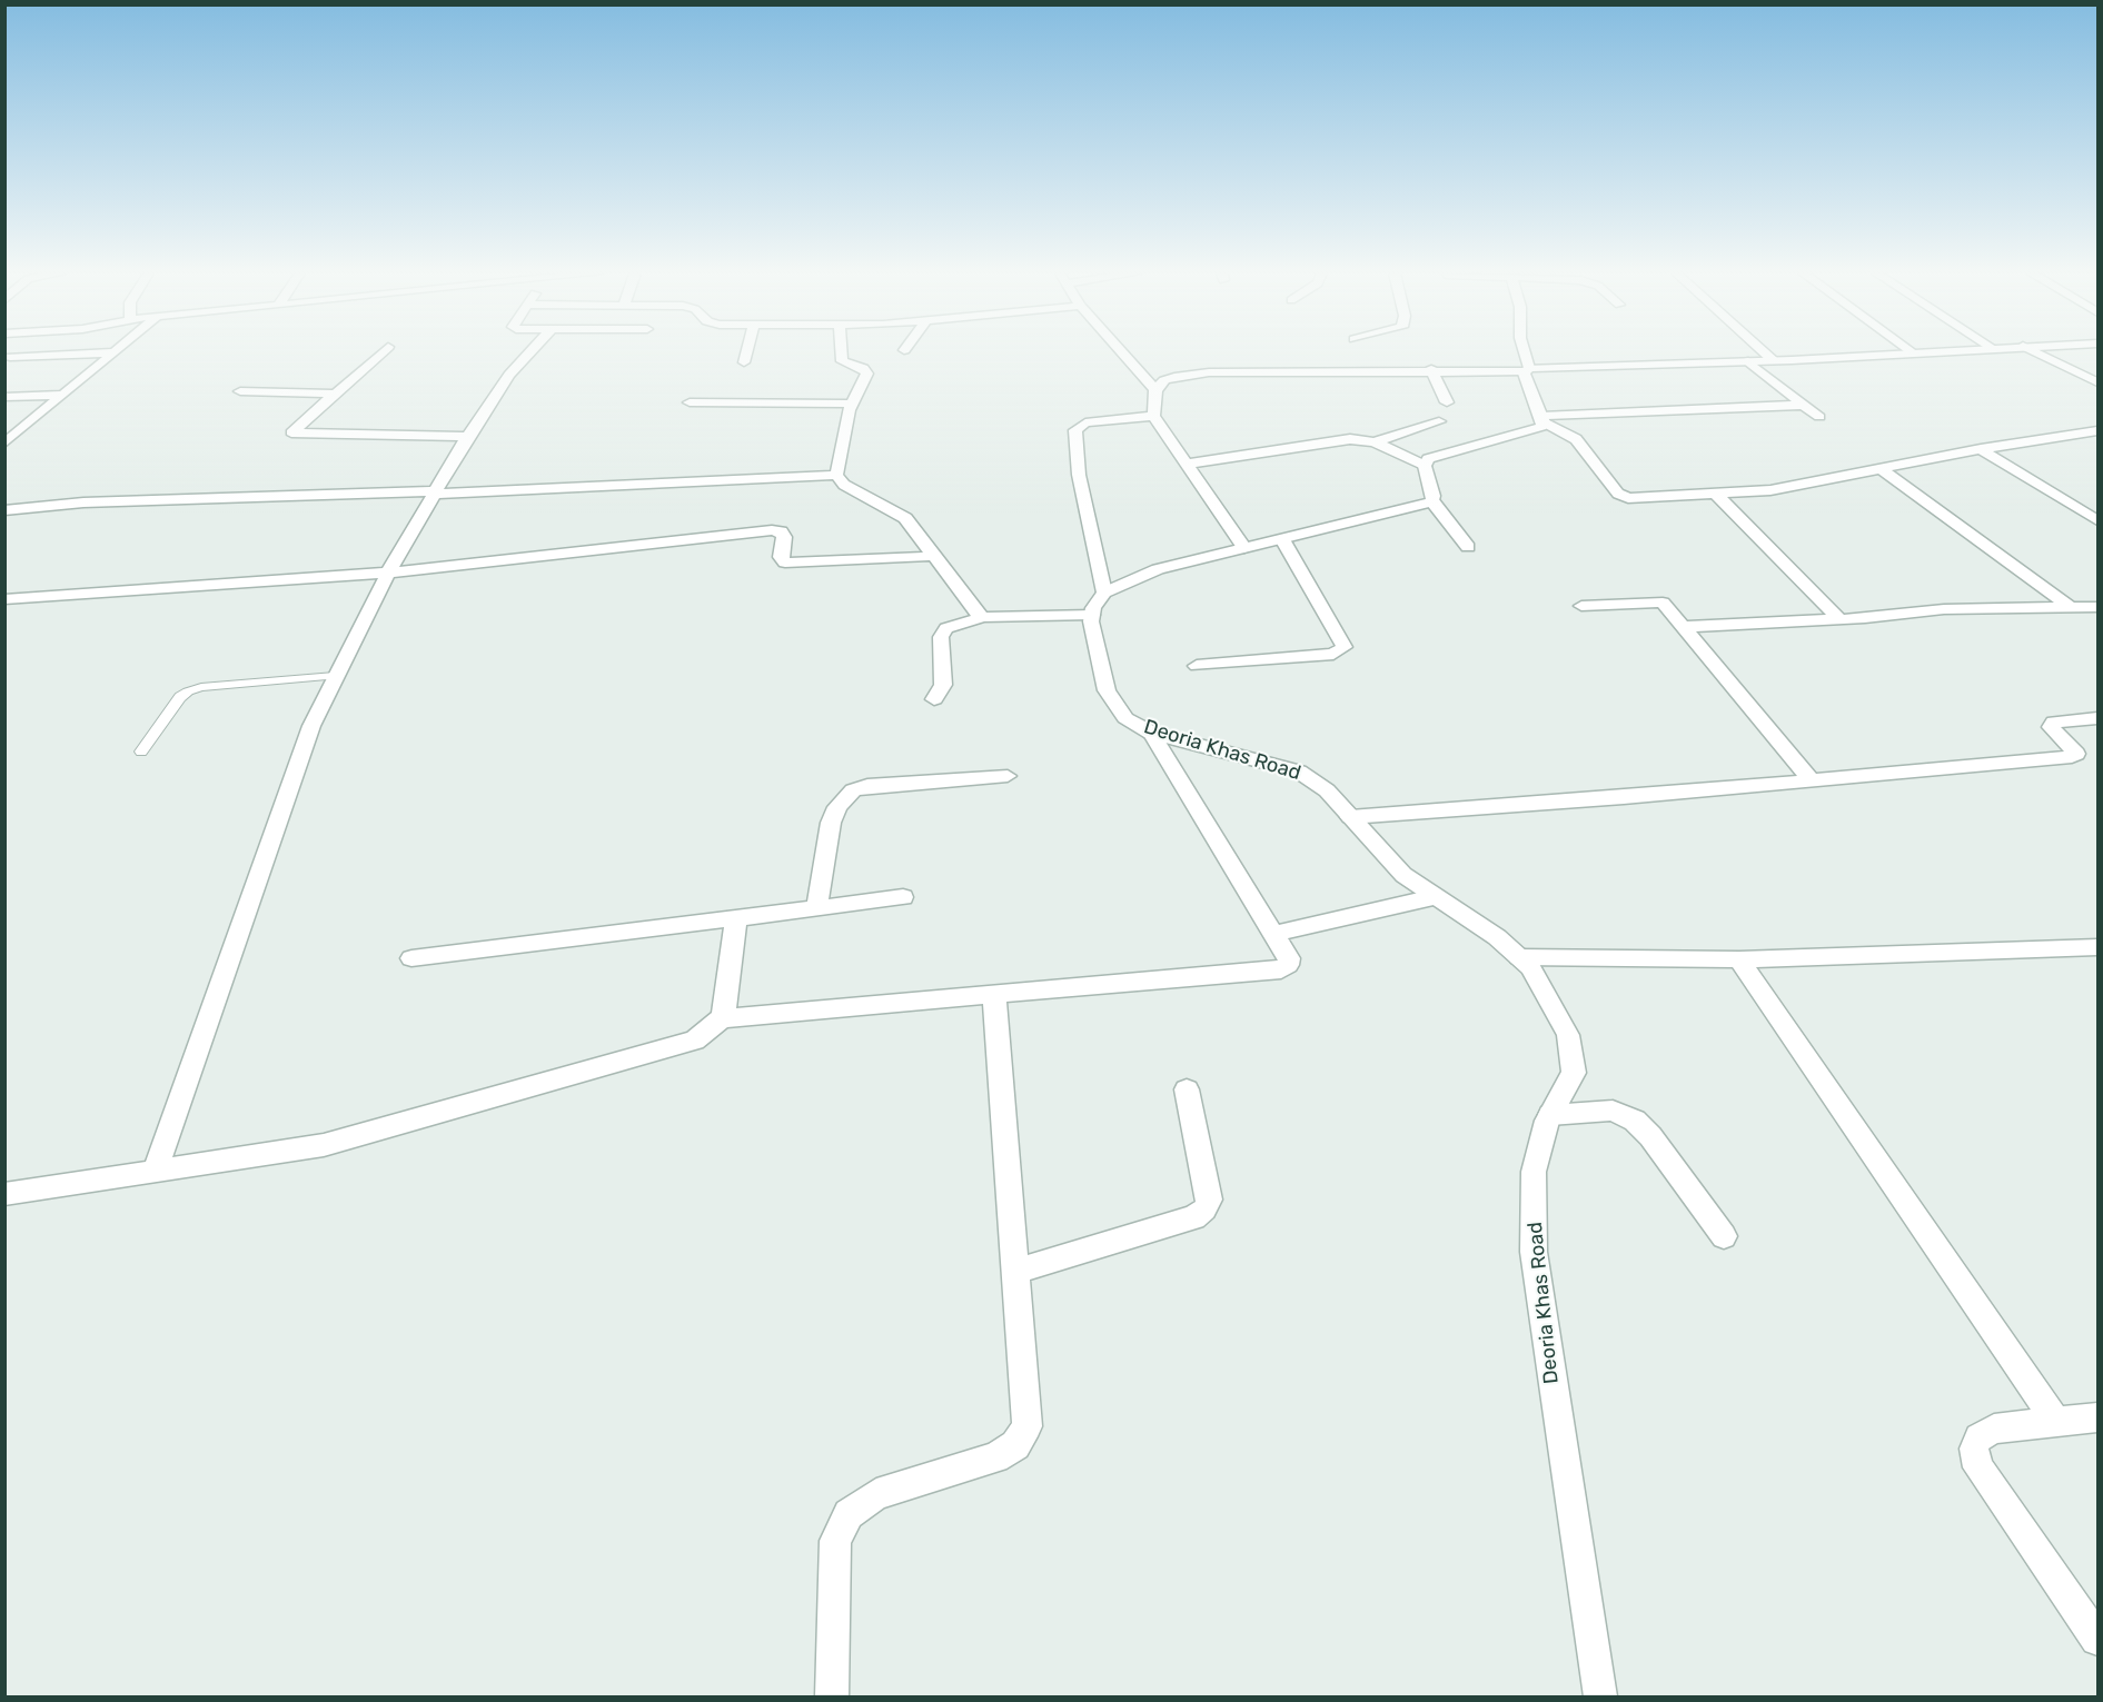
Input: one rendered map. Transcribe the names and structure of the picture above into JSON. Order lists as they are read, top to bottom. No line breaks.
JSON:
{"streets":{"street":["Deoria Khas Road"]}}
